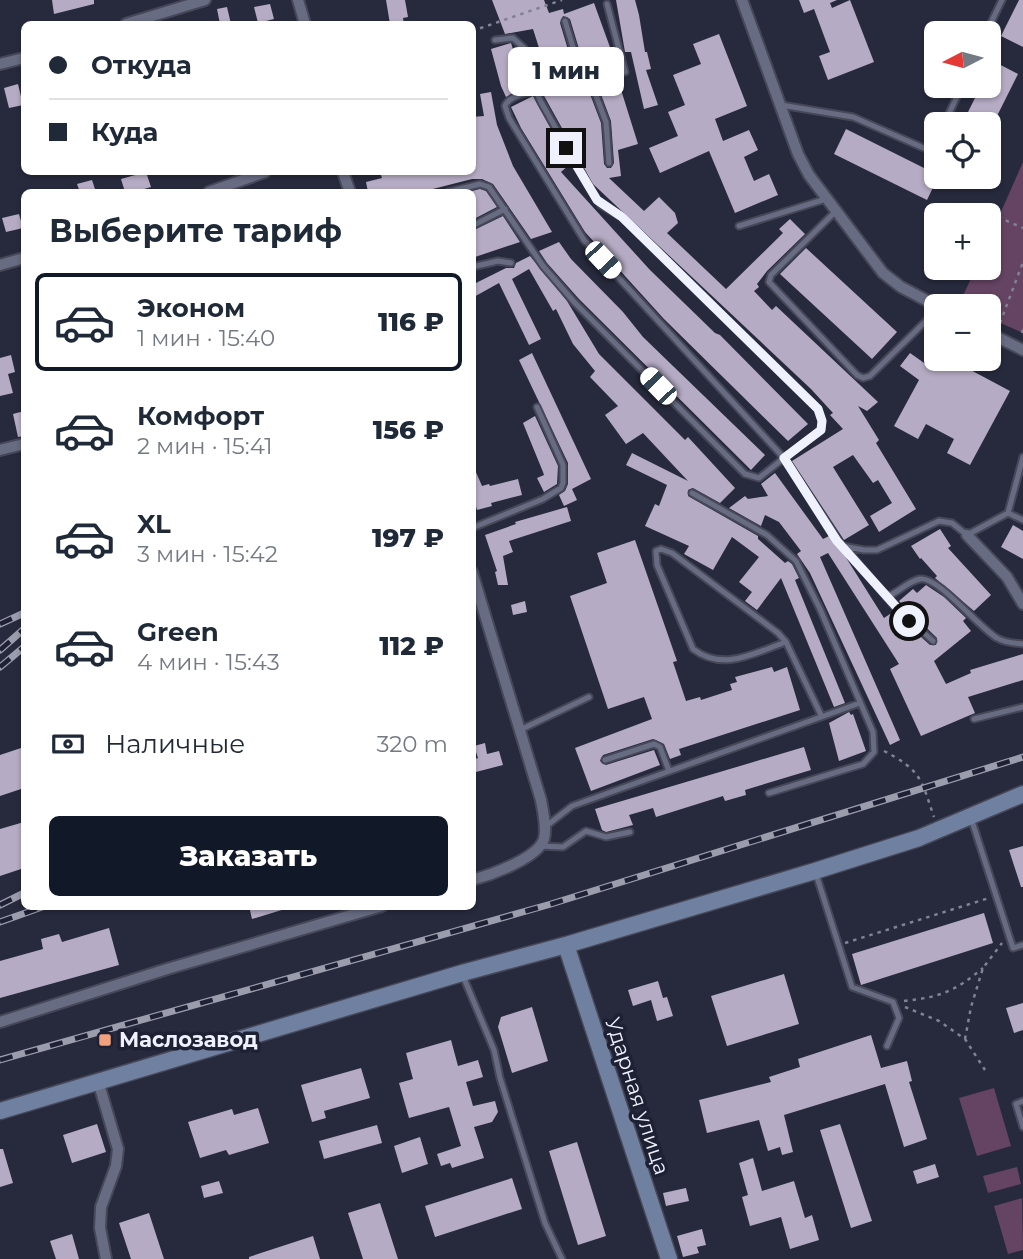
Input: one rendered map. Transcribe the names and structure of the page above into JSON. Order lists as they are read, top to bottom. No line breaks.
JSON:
{"streets":{"main road":["Ударная улица"]},"places":{"transit":["Маслозавод"]},"north":"left","page":{"map_buttons":["+","−"],"banner":["Откуда","Куда"],"bubble":"1 мин","heading":"Выберите тариф","list":[{"name":"Эконом","note":"1 мин · 15:40","value":"116 ₽"},{"name":"Комфорт","note":"2 мин · 15:41","value":"156 ₽"},{"name":"XL","note":"3 мин · 15:42","value":"197 ₽"},{"name":"Green","note":"4 мин · 15:43","value":"112 ₽"}],"pay":["Наличные","320 m"],"buttons":"Заказать"}}
